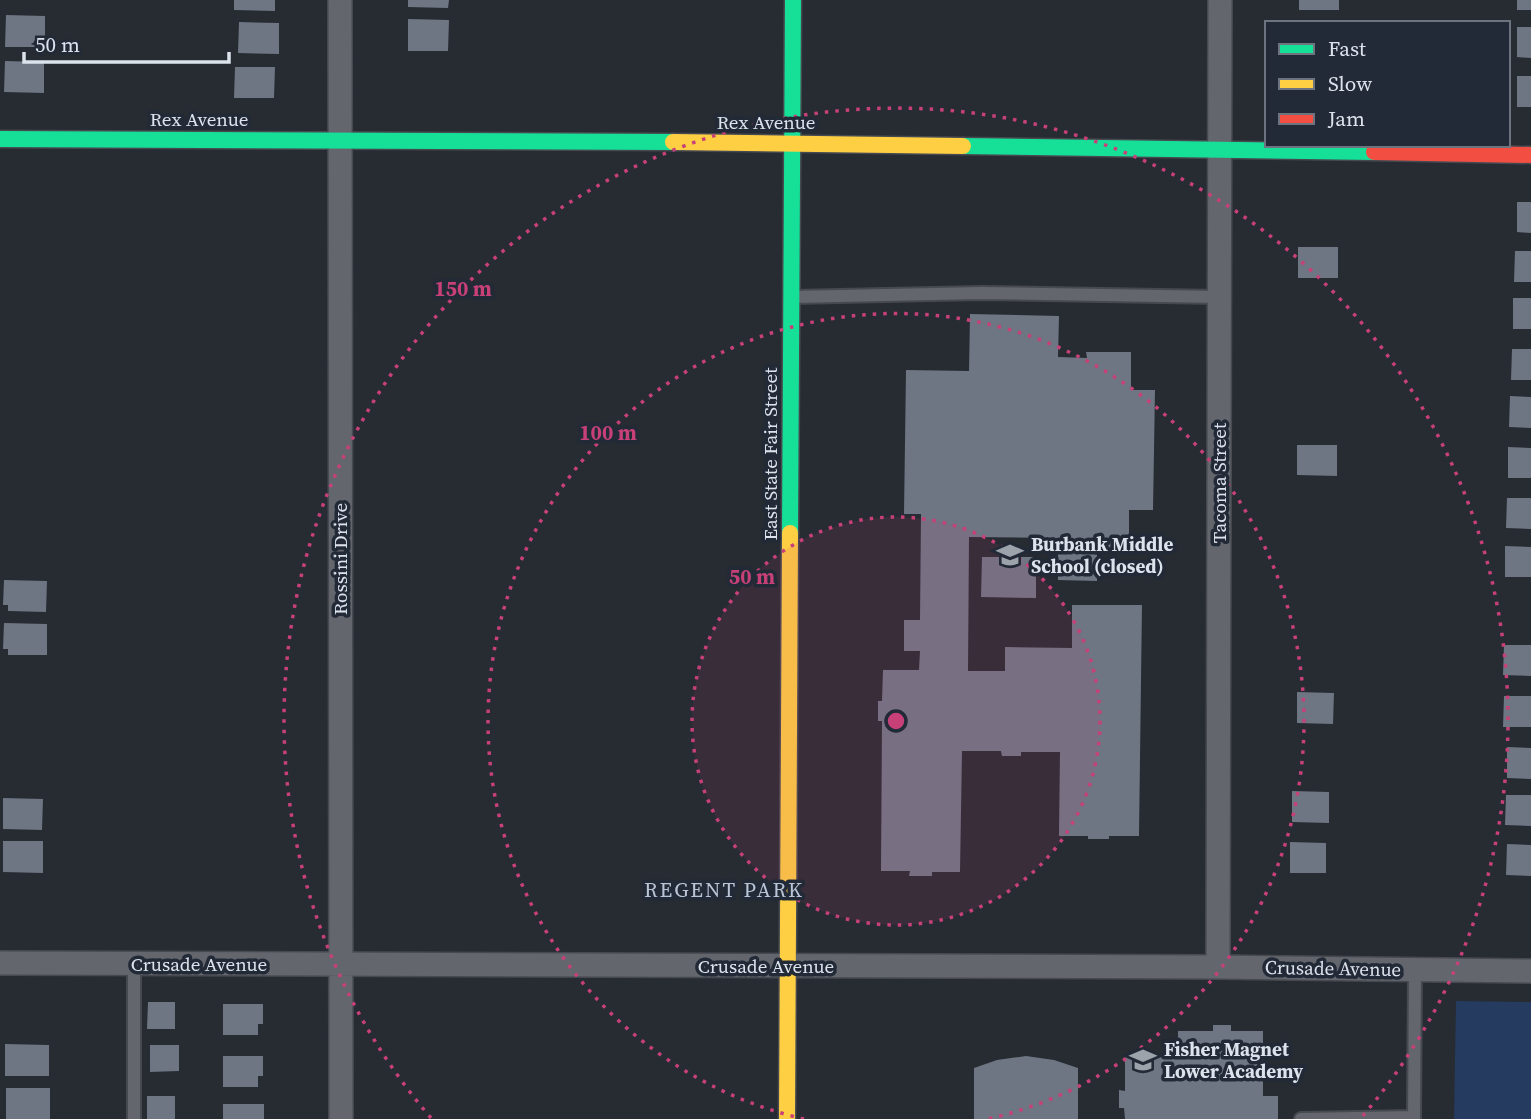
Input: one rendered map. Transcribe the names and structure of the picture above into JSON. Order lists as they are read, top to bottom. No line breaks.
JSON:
{"streets":{"street":["Rex Avenue","East State Fair Street","Tacoma Street","Rossini Drive","Crusade Avenue"]},"crossings":[["Rex Avenue","East State Fair Street"],["Rex Avenue","Tacoma Street"],["Rex Avenue","Rossini Drive"],["East State Fair Street","Crusade Avenue"],["Tacoma Street","Crusade Avenue"],["Rossini Drive","Crusade Avenue"]],"districts":["REGENT PARK"],"places":{"school or university":["Burbank Middle School (closed)","Fisher Magnet Lower Academy"]},"legend":["Fast","Slow","Jam"],"scale_bar":"50 m","rings":["150 m","100 m","50 m"]}
